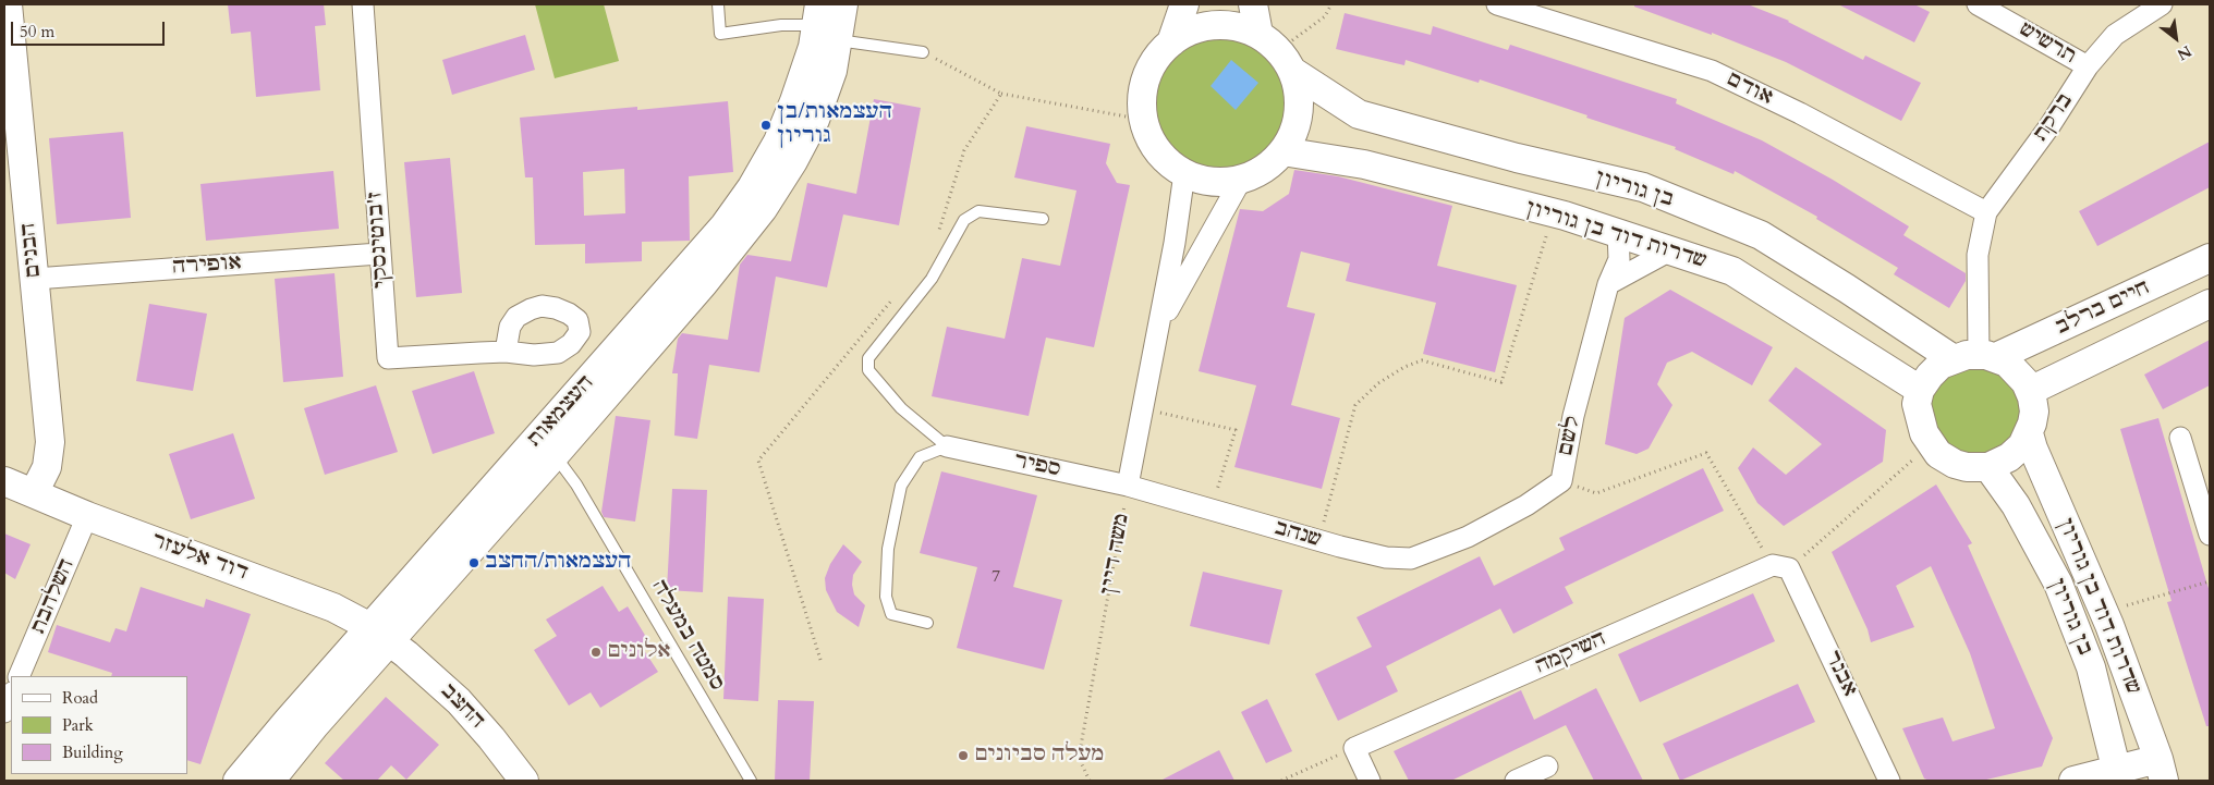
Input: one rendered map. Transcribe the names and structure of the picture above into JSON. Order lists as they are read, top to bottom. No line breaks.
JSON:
{"streets":{"street":["תרשיש","אודם","ברקת","בן גוריון","שדרות דוד בן גוריון","ז'בוטינסקי","הבנים","אופירה","חיים ברלב","העצמאות","לשם","ספיר","שנהב","משה דיין","דוד אלעזר","השלהבת","השיקמה","אבנר","החצב"],"lane":["סמטה במעלה"]},"crossings":[["תרשיש","ברקת"],["אודם","ברקת"],["ברקת","בן גוריון"],["ברקת","שדרות דוד בן גוריון"],["ברקת","חיים ברלב"],["בן גוריון","שדרות דוד בן גוריון"],["בן גוריון","חיים ברלב"],["בן גוריון","משה דיין"],["שדרות דוד בן גוריון","חיים ברלב"],["שדרות דוד בן גוריון","לשם"],["שדרות דוד בן גוריון","משה דיין"],["ז'בוטינסקי","אופירה"],["הבנים","אופירה"],["הבנים","דוד אלעזר"],["העצמאות","דוד אלעזר"],["העצמאות","סמטה במעלה"],["העצמאות","החצב"],["לשם","שנהב"],["ספיר","שנהב"],["ספיר","משה דיין"],["שנהב","משה דיין"],["דוד אלעזר","השלהבת"],["דוד אלעזר","החצב"],["השיקמה","אבנר"]],"places":["העצמאות/בן גוריון","העצמאות/החצב","אלונים","מעלה סביונים"],"house_numbers":["7"],"legend":["Road","Park","Building"],"scale_bar":"50 m","north":"bottom right"}
